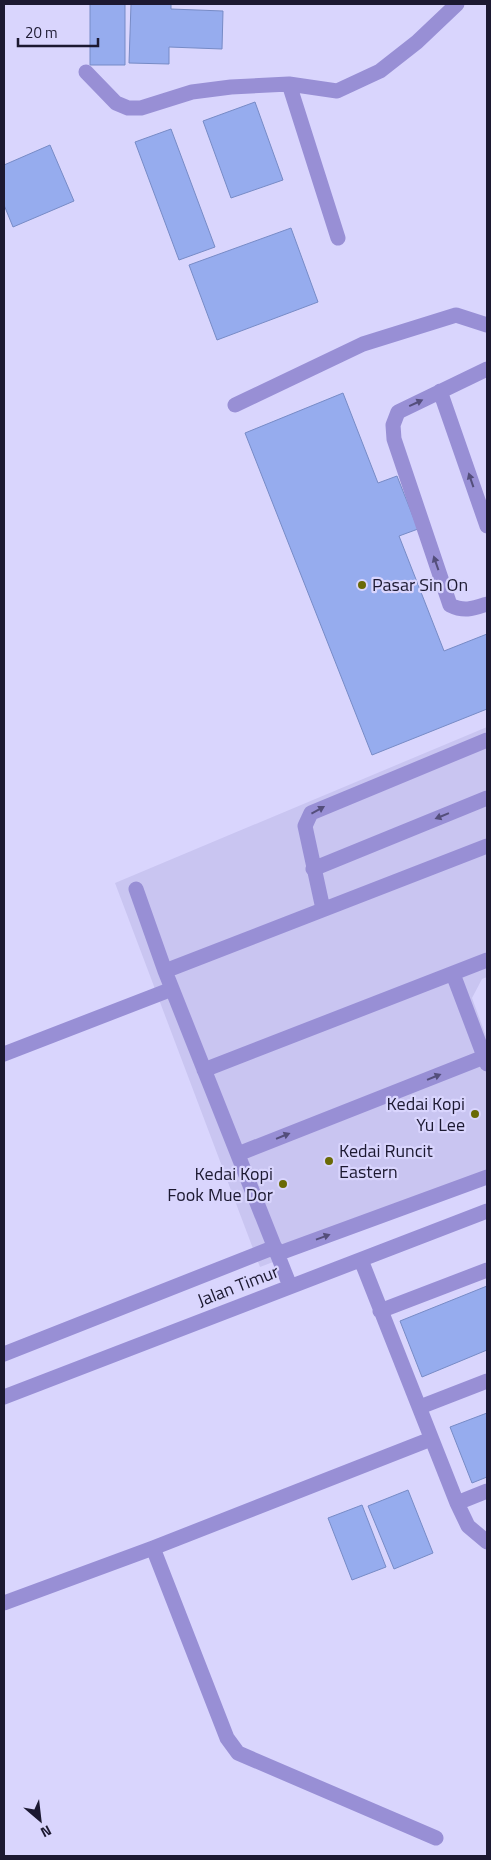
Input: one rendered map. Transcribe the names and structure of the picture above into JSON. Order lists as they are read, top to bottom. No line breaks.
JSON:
{"streets":{"street":["Jalan Timur"]},"places":["Pasar Sin On","Kedai Kopi Yu Lee","Kedai Runcit Eastern","Kedai Kopi Fook Mue Dor"],"scale_bar":"20 m","north":"bottom right"}
